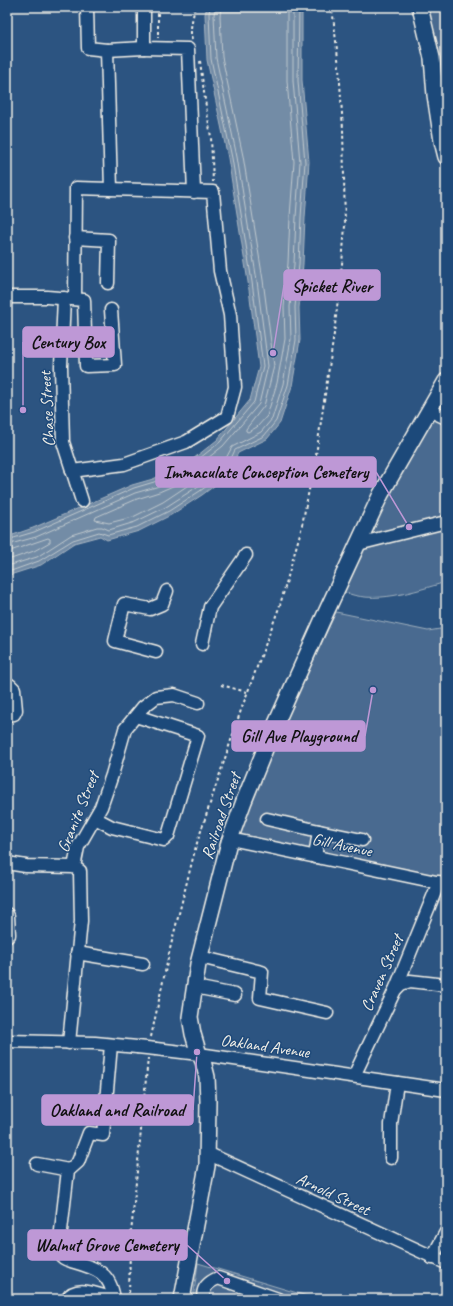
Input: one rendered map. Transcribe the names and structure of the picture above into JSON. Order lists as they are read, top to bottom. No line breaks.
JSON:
{"streets":{"main road":["Railroad Street"],"street":["Chase Street","Granite Street","Gill Avenue","Craven Street","Oakland Avenue","Arnold Street"]},"crossings":[["Granite Street","Oakland Avenue"],["Railroad Street","Gill Avenue"],["Railroad Street","Oakland Avenue"],["Railroad Street","Arnold Street"],["Gill Avenue","Craven Street"],["Craven Street","Oakland Avenue"]],"places":["Spicket River","Century Box","Immaculate Conception Cemetery","Gill Ave Playground","Oakland and Railroad","Walnut Grove Cemetery"]}
